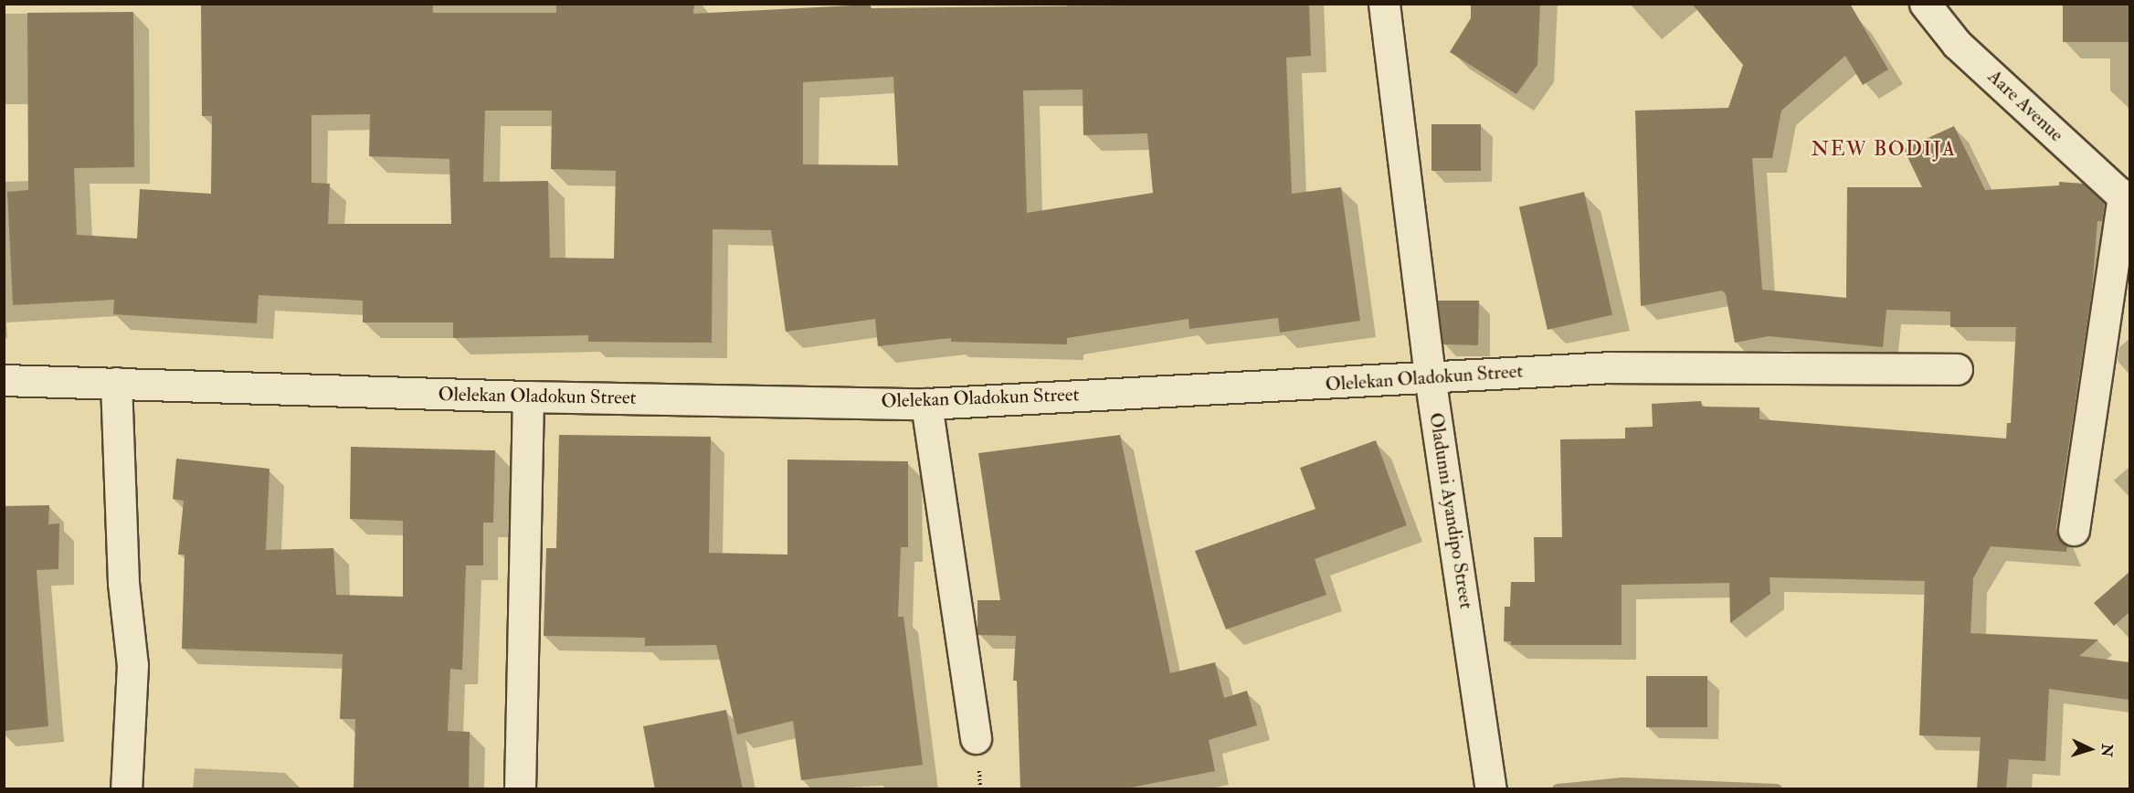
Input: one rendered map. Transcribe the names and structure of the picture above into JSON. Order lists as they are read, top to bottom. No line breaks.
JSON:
{"streets":{"street":["Aare Avenue","Olelekan Oladokun Street","Oladunni Ayandipo Street"]},"crossings":[["Olelekan Oladokun Street","Oladunni Ayandipo Street"]],"districts":["NEW BODIJA"],"north":"right"}
